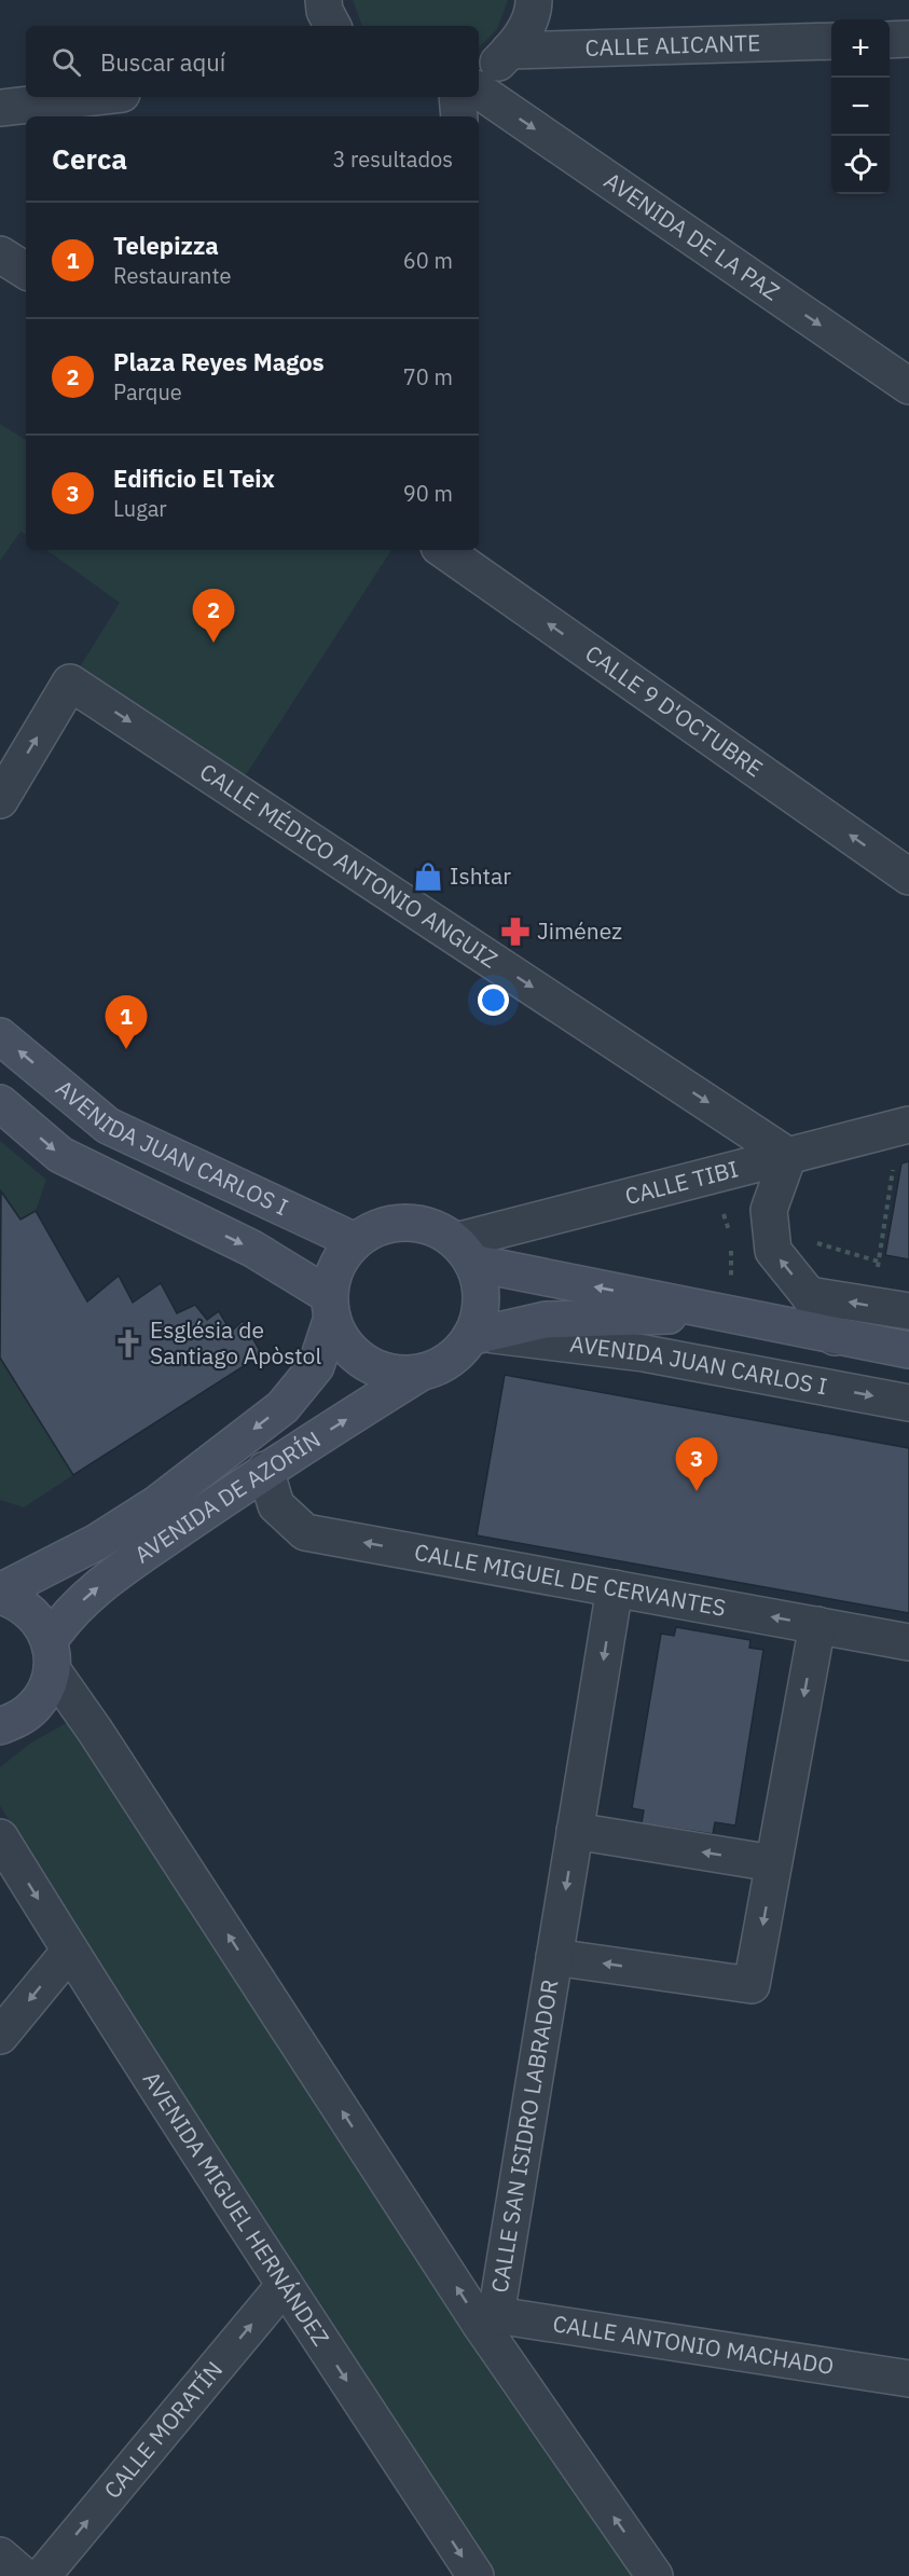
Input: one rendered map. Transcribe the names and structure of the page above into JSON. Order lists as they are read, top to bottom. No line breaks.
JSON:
{"streets":{"main road":["AVENIDA JUAN CARLOS I","AVENIDA DE AZORÍN"],"street":["CALLE ALICANTE","AVENIDA DE LA PAZ","CALLE 9 D'OCTUBRE","CALLE MÉDICO ANTONIO ANGUIZ","CALLE TIBI","CALLE MIGUEL DE CERVANTES","CALLE SAN ISIDRO LABRADOR","AVENIDA MIGUEL HERNÁNDEZ","CALLE ANTONIO MACHADO","CALLE MORATÍN"]},"crossings":[["CALLE MÉDICO ANTONIO ANGUIZ","CALLE TIBI"],["AVENIDA JUAN CARLOS I","CALLE TIBI"],["AVENIDA JUAN CARLOS I","AVENIDA DE AZORÍN"],["CALLE TIBI","AVENIDA DE AZORÍN"],["AVENIDA DE AZORÍN","CALLE MIGUEL DE CERVANTES"],["CALLE MIGUEL DE CERVANTES","CALLE SAN ISIDRO LABRADOR"],["CALLE SAN ISIDRO LABRADOR","CALLE ANTONIO MACHADO"],["AVENIDA MIGUEL HERNÁNDEZ","CALLE MORATÍN"]],"one_way":["AVENIDA DE LA PAZ","CALLE 9 D'OCTUBRE","CALLE MÉDICO ANTONIO ANGUIZ","CALLE SAN ISIDRO LABRADOR","CALLE MORATÍN"],"places":{"shop":["Ishtar"],"pharmacy":["Jiménez"],"church":["Església de Santiago Apòstol"]},"page":{"map_buttons":["+","−"],"search":"Buscar aquí","heading":["Cerca","3 resultados"],"list":[{"mark":"1","name":"Telepizza","note":"Restaurante","value":"60 m"},{"mark":"2","name":"Plaza Reyes Magos","note":"Parque","value":"70 m"},{"mark":"3","name":"Edificio El Teix","note":"Lugar","value":"90 m"}],"pins":["2","1","3"]}}
